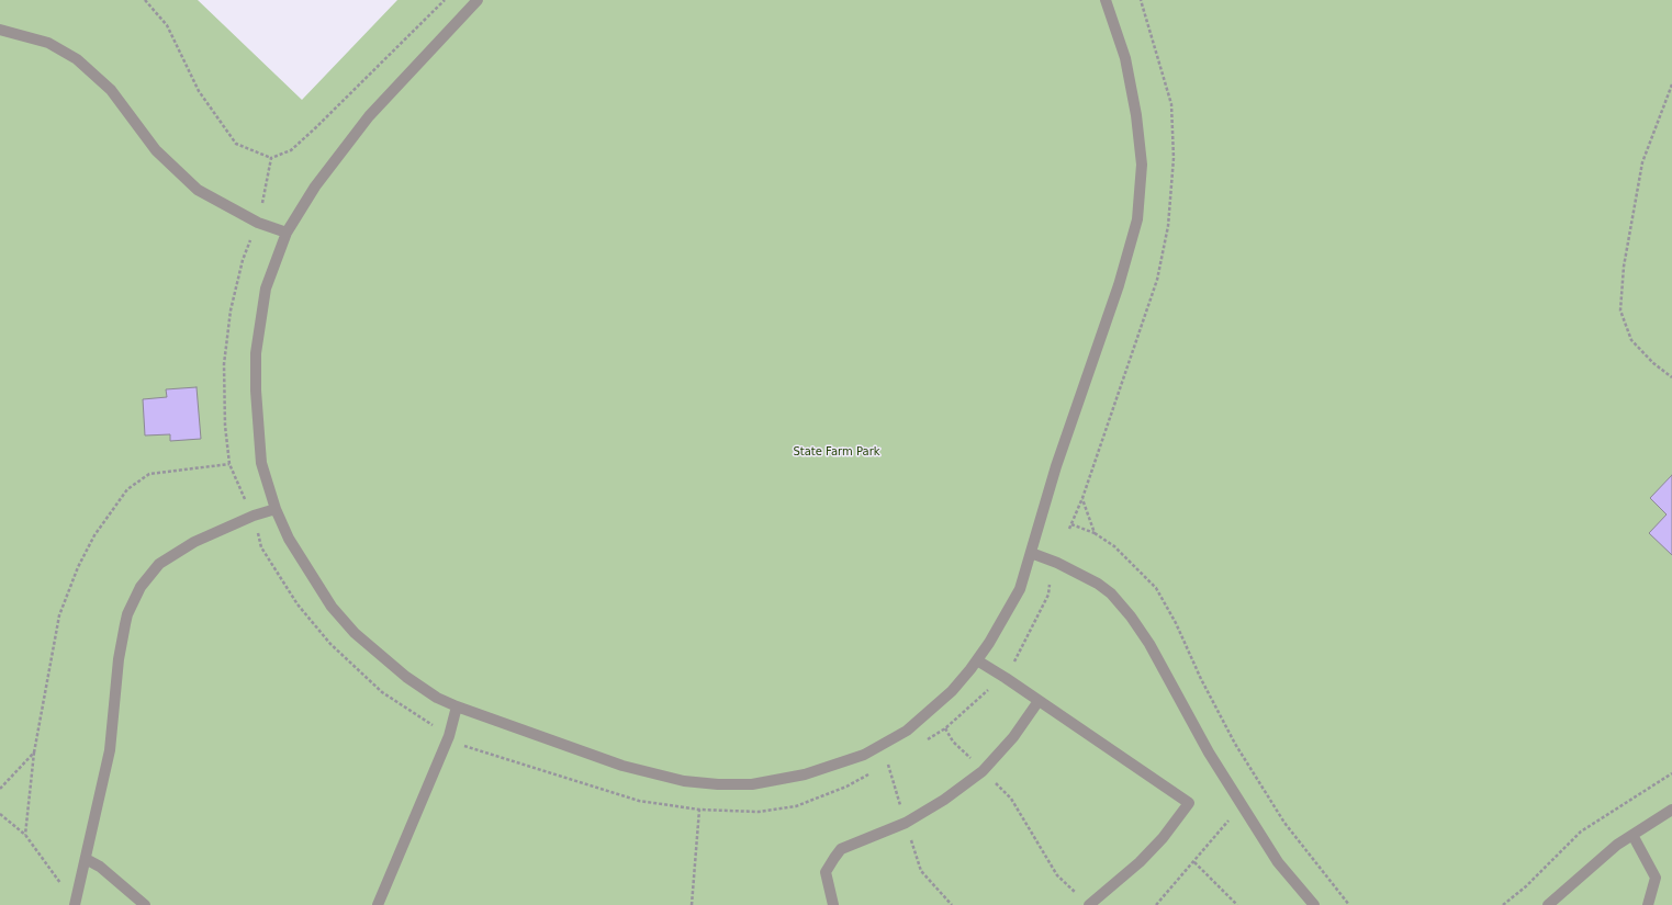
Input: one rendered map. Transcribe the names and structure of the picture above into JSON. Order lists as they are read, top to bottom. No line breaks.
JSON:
{"parks":["State Farm Park"]}
